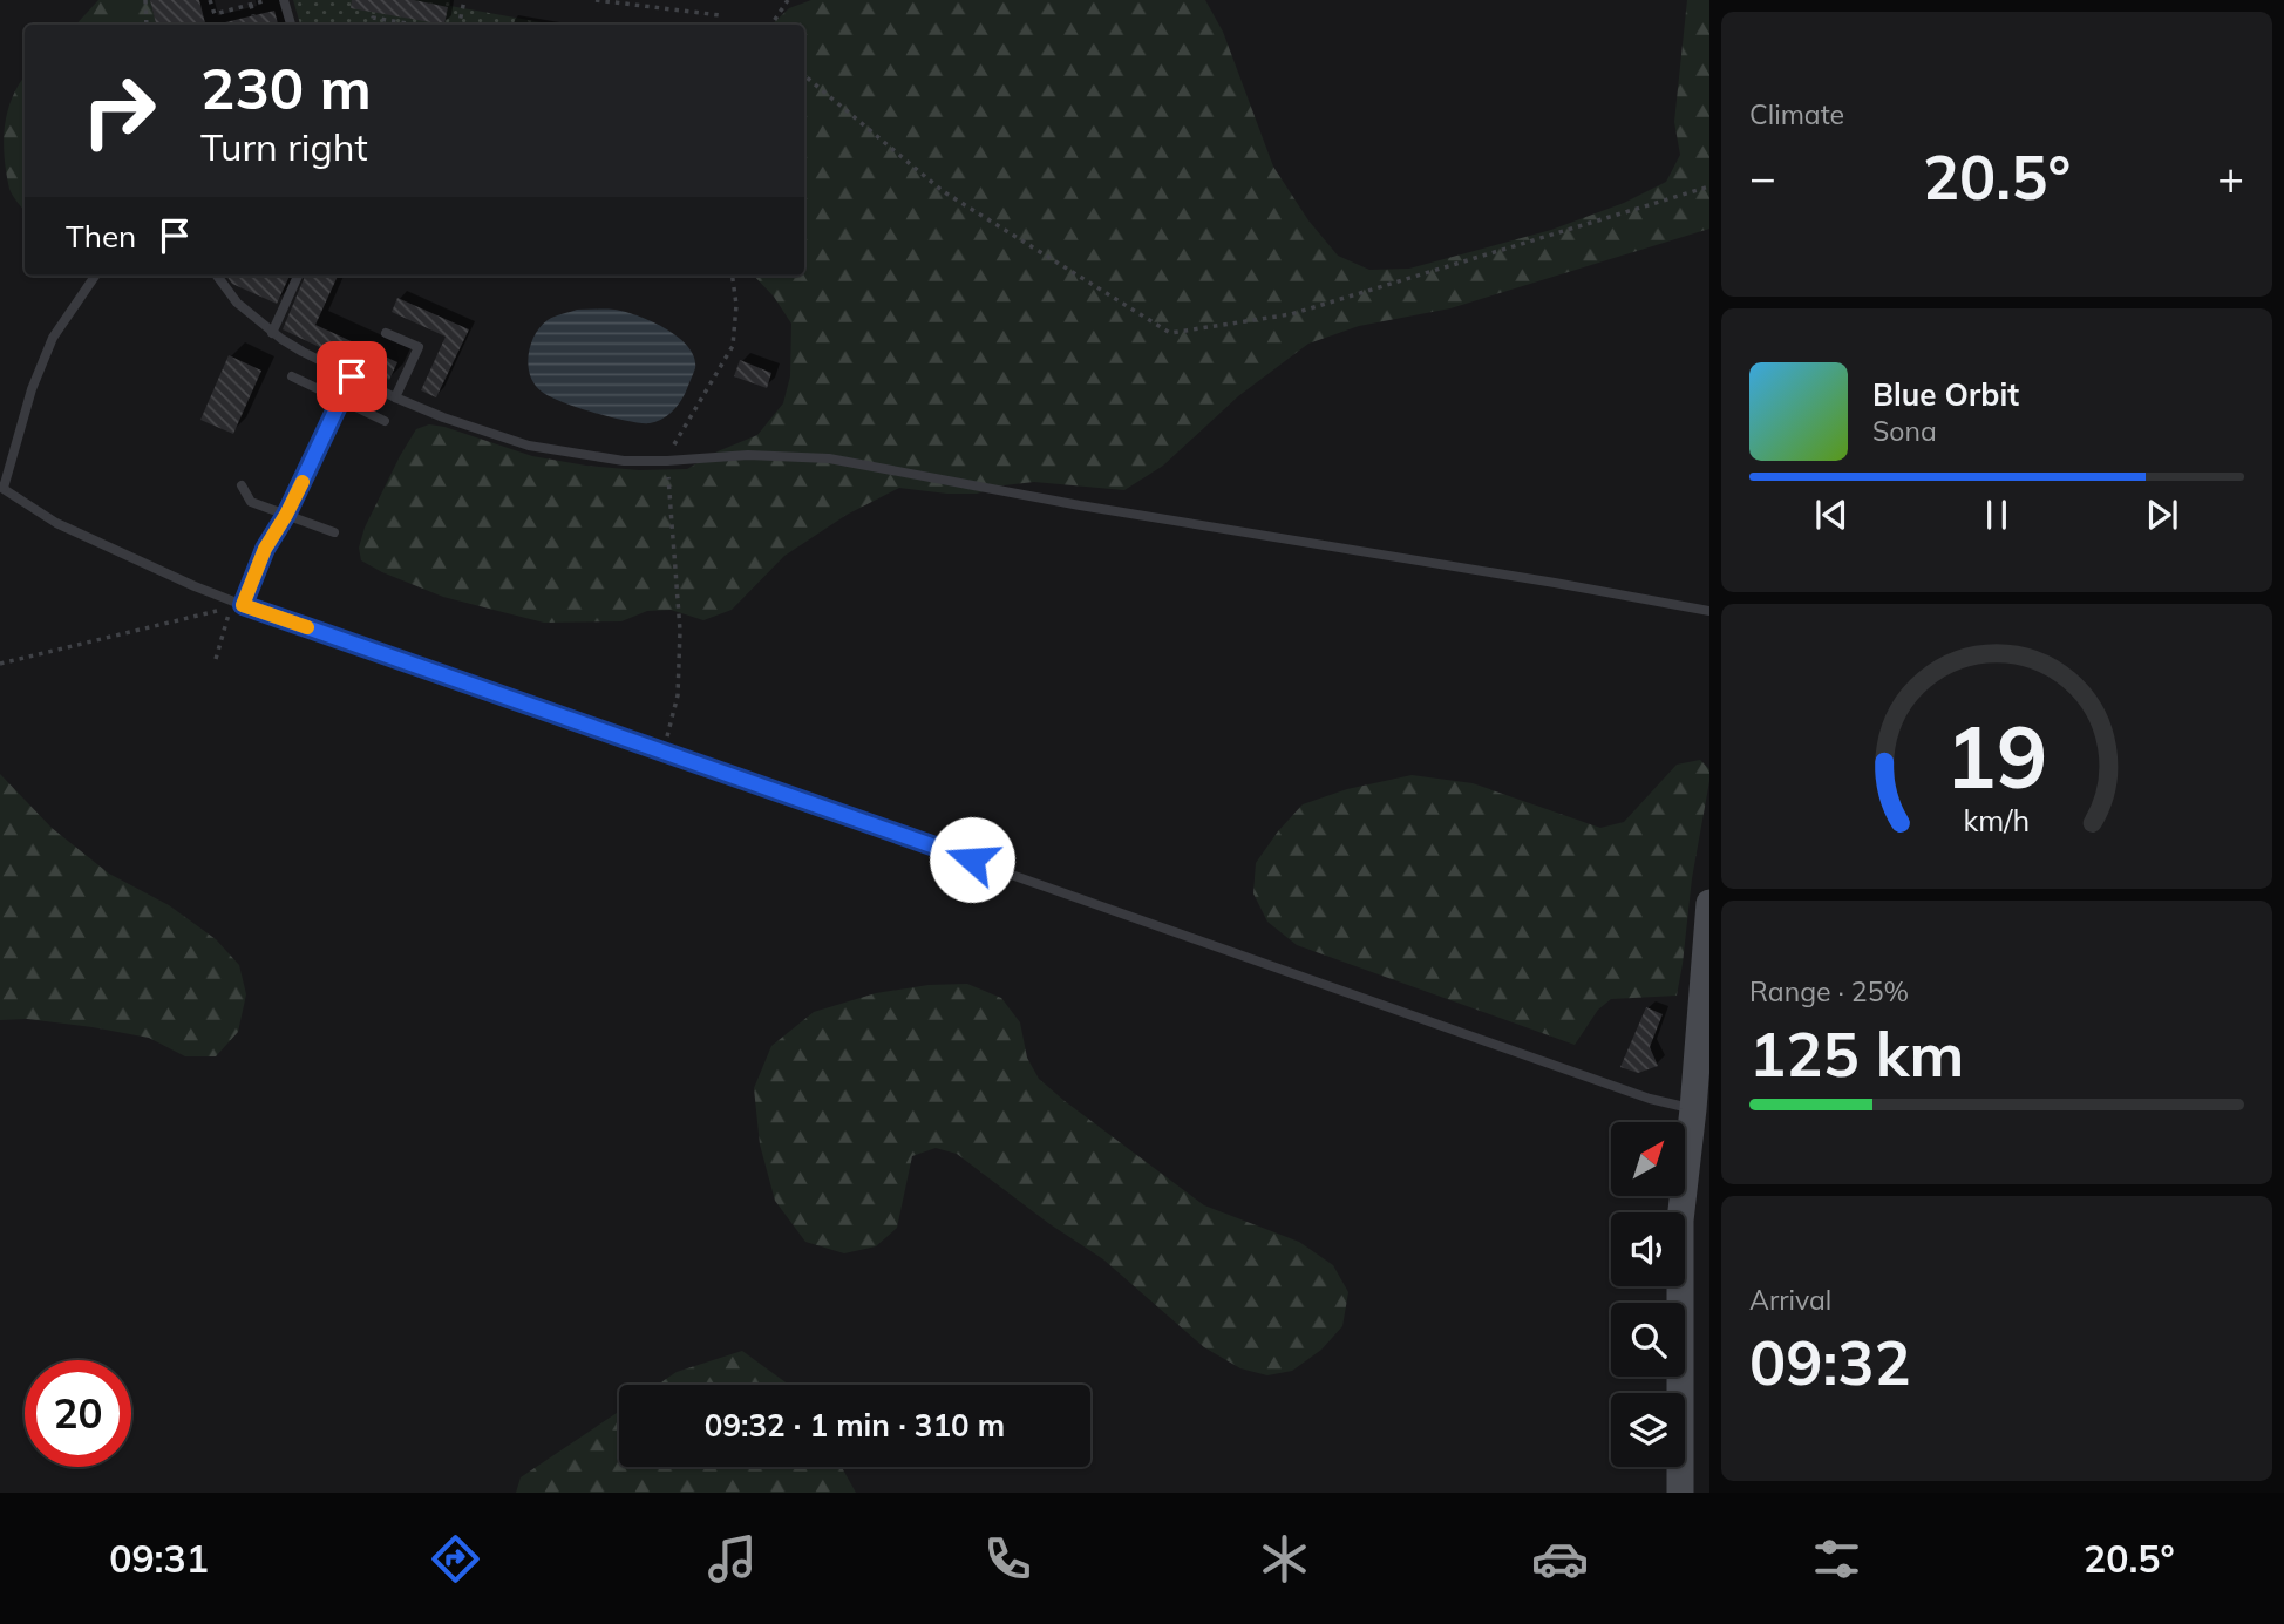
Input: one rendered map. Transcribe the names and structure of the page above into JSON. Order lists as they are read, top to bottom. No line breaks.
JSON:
{"north":"top right","page":{"tile":["Climate",["Range · 25%","125 km"],["Arrival","09:32"]],"turn":["230 m","Turn right"],"heat":["−","20.5°","+"],"then":"Then","song":["Blue Orbit","Sona"],"limit":"20","trip":"09:32 · 1 min · 310 m","tabs":["09:31","20.5°"],"gauge":["19","km/h"]}}
